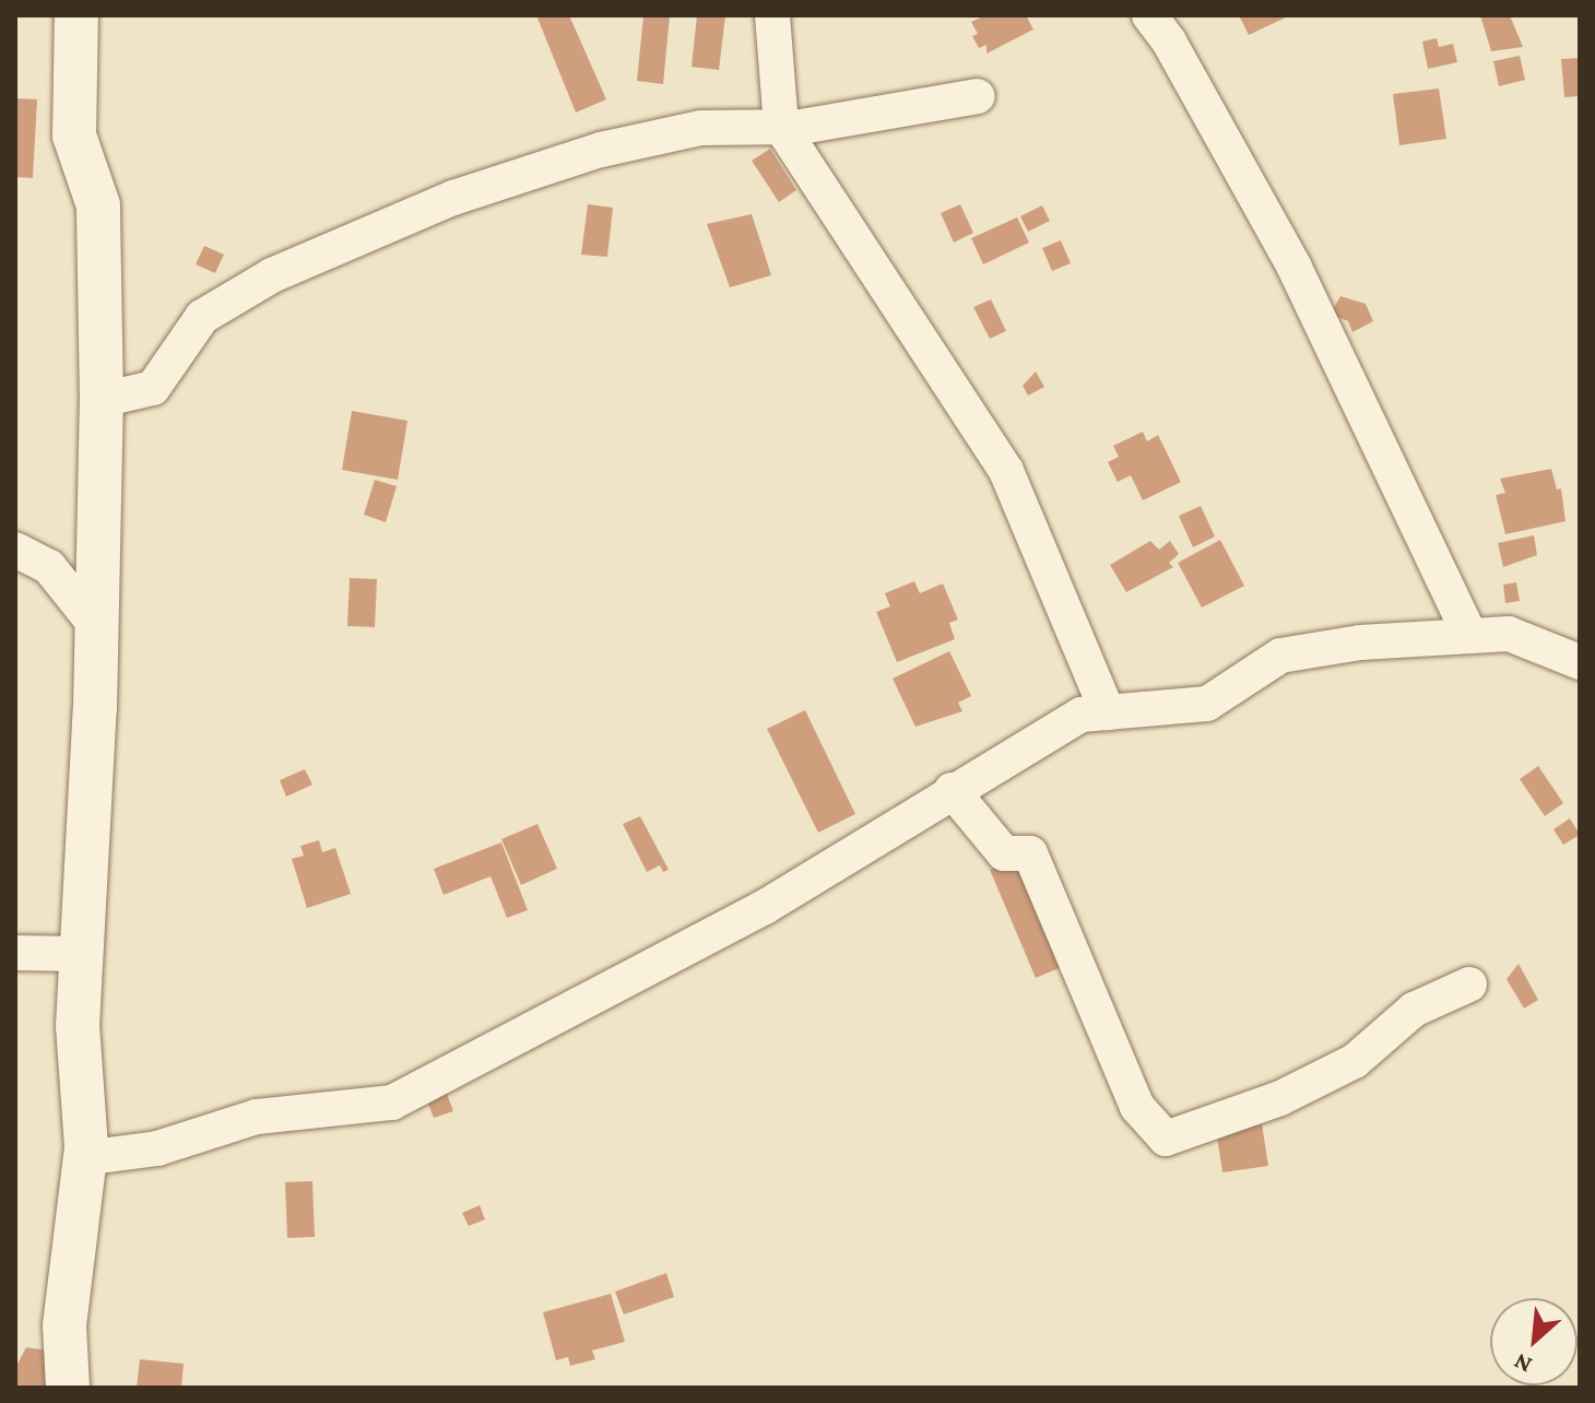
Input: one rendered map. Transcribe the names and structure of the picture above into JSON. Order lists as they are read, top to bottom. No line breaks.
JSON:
{"north":"bottom left"}
